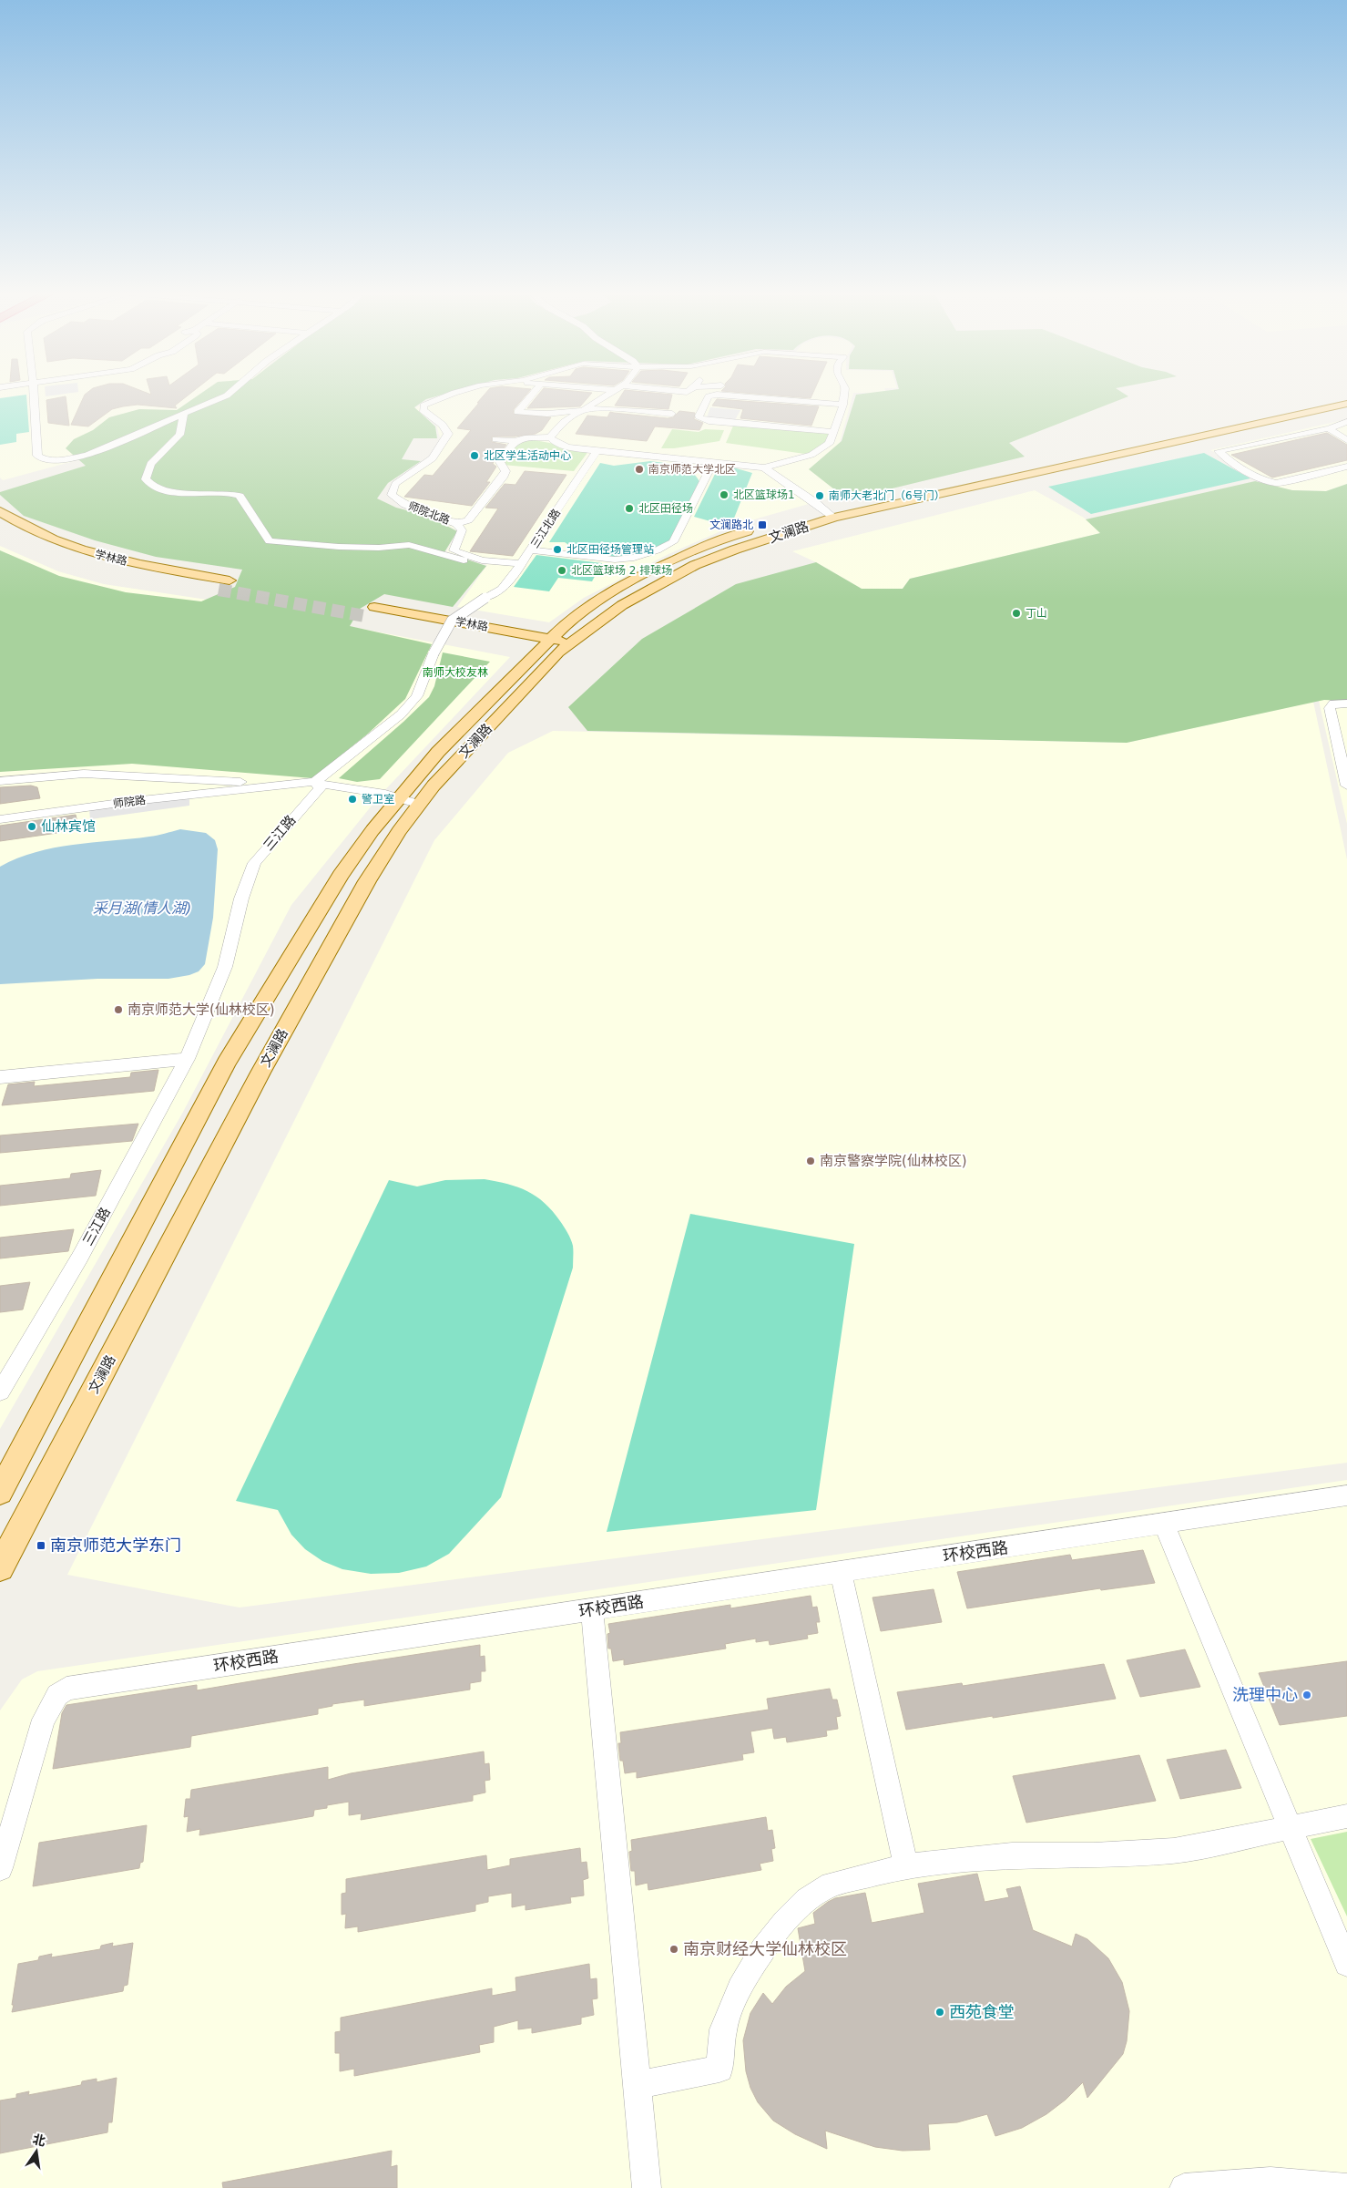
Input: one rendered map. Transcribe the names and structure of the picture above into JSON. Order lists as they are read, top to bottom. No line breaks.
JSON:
{"streets":{"main road":["文澜路","学林路"],"street":["师院北路","三江北路","师院路","三江路","环校西路"]},"crossings":[["师院北路","三江北路"],["三江北路","学林路"],["文澜路","学林路"],["文澜路","师院路"],["师院路","三江路"]],"water":["采月湖(情人湖)"],"parks":["南师大校友林"],"places":{"other":["北区学生活动中心","南京师范大学北区","北区篮球场1","南师大老北门（6号门）","北区田径场","北区田径场管理站","北区篮球场 2 排球场","丁山","警卫室","仙林宾馆","南京师范大学(仙林校区)","南京警察学院(仙林校区)","洗理中心","南京财经大学仙林校区","西苑食堂"],"transit":["文澜路北","南京师范大学东门"]},"north":"top"}
